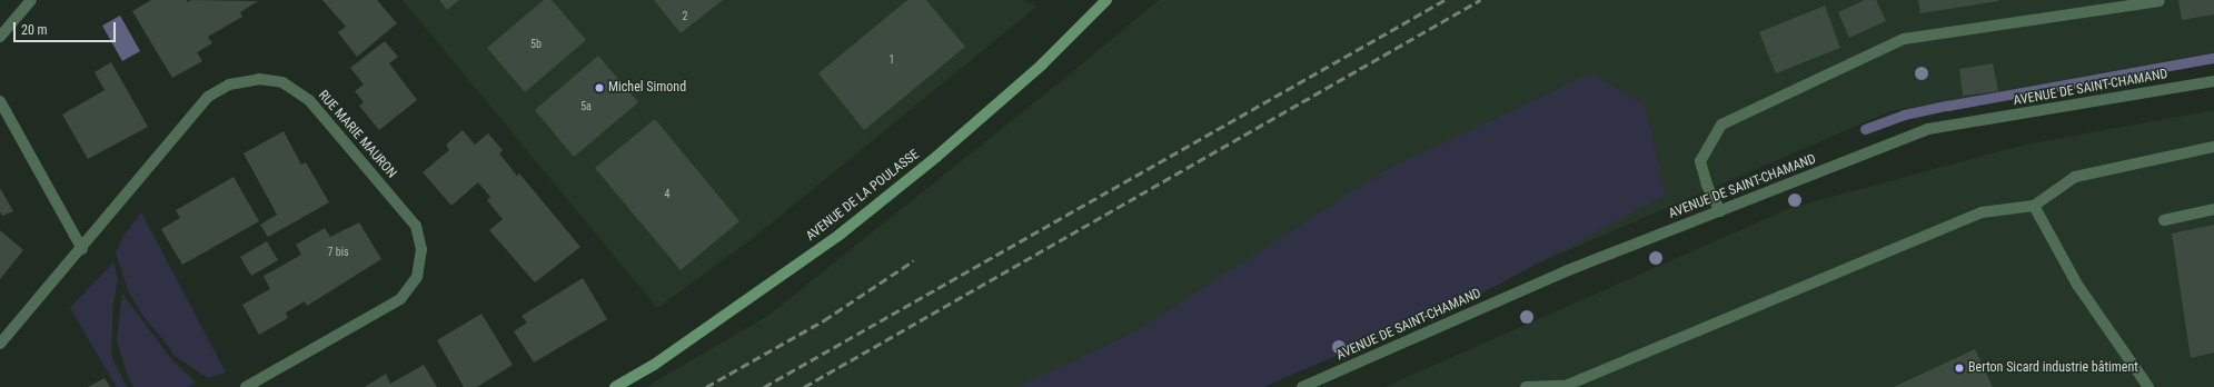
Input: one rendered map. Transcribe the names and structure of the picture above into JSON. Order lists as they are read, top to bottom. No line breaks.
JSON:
{"streets":{"street":["AVENUE DE SAINT-CHAMAND","RUE MARIE MAURON","AVENUE DE LA POULASSE"]},"places":["Michel Simond","Berton Sicard industrie bâtiment"],"house_numbers":["2","5b","1","5a","4","7 bis"],"scale_bar":"20 m"}
